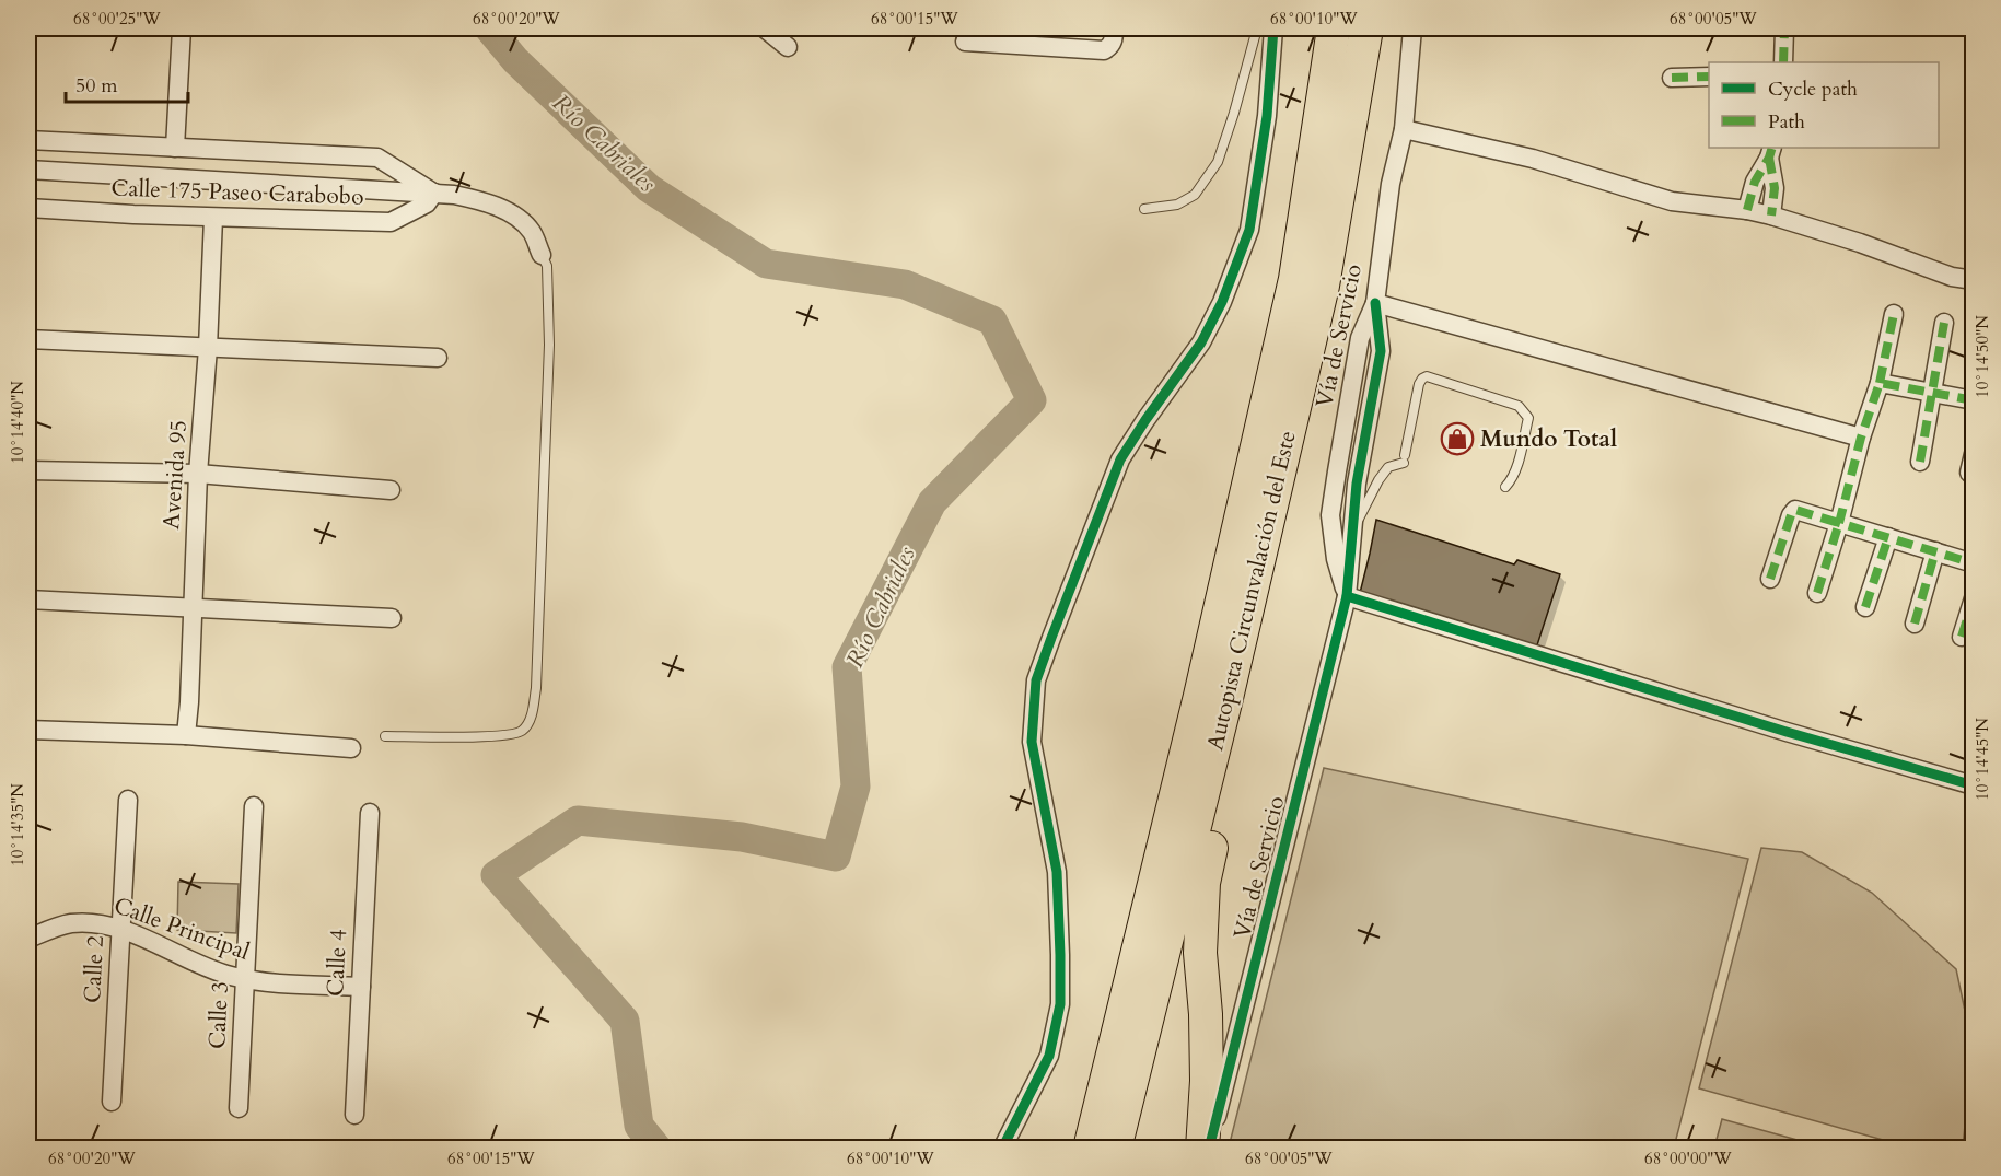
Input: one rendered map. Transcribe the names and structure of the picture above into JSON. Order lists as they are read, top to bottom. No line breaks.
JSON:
{"streets":{"highway":["Autopista Circunvalación del Este"],"street":["Calle 175 Paseo Carabobo","Vía de Servicio","Avenida 95","Calle Principal","Calle 4","Calle 2","Calle 3"]},"crossings":[["Calle 175 Paseo Carabobo","Avenida 95"],["Calle Principal","Calle 4"],["Calle Principal","Calle 2"],["Calle Principal","Calle 3"]],"water":["Río Cabriales"],"places":{"shop":["Mundo Total"]},"legend":["Cycle path","Path"],"scale_bar":"50 m","coordinates":["68°00'25\"W","68°00'20\"W","68°00'15\"W","68°00'10\"W","68°00'05\"W","10°14'50\"N","10°14'40\"N","10°14'45\"N","10°14'35\"N","68°00'00\"W"]}
